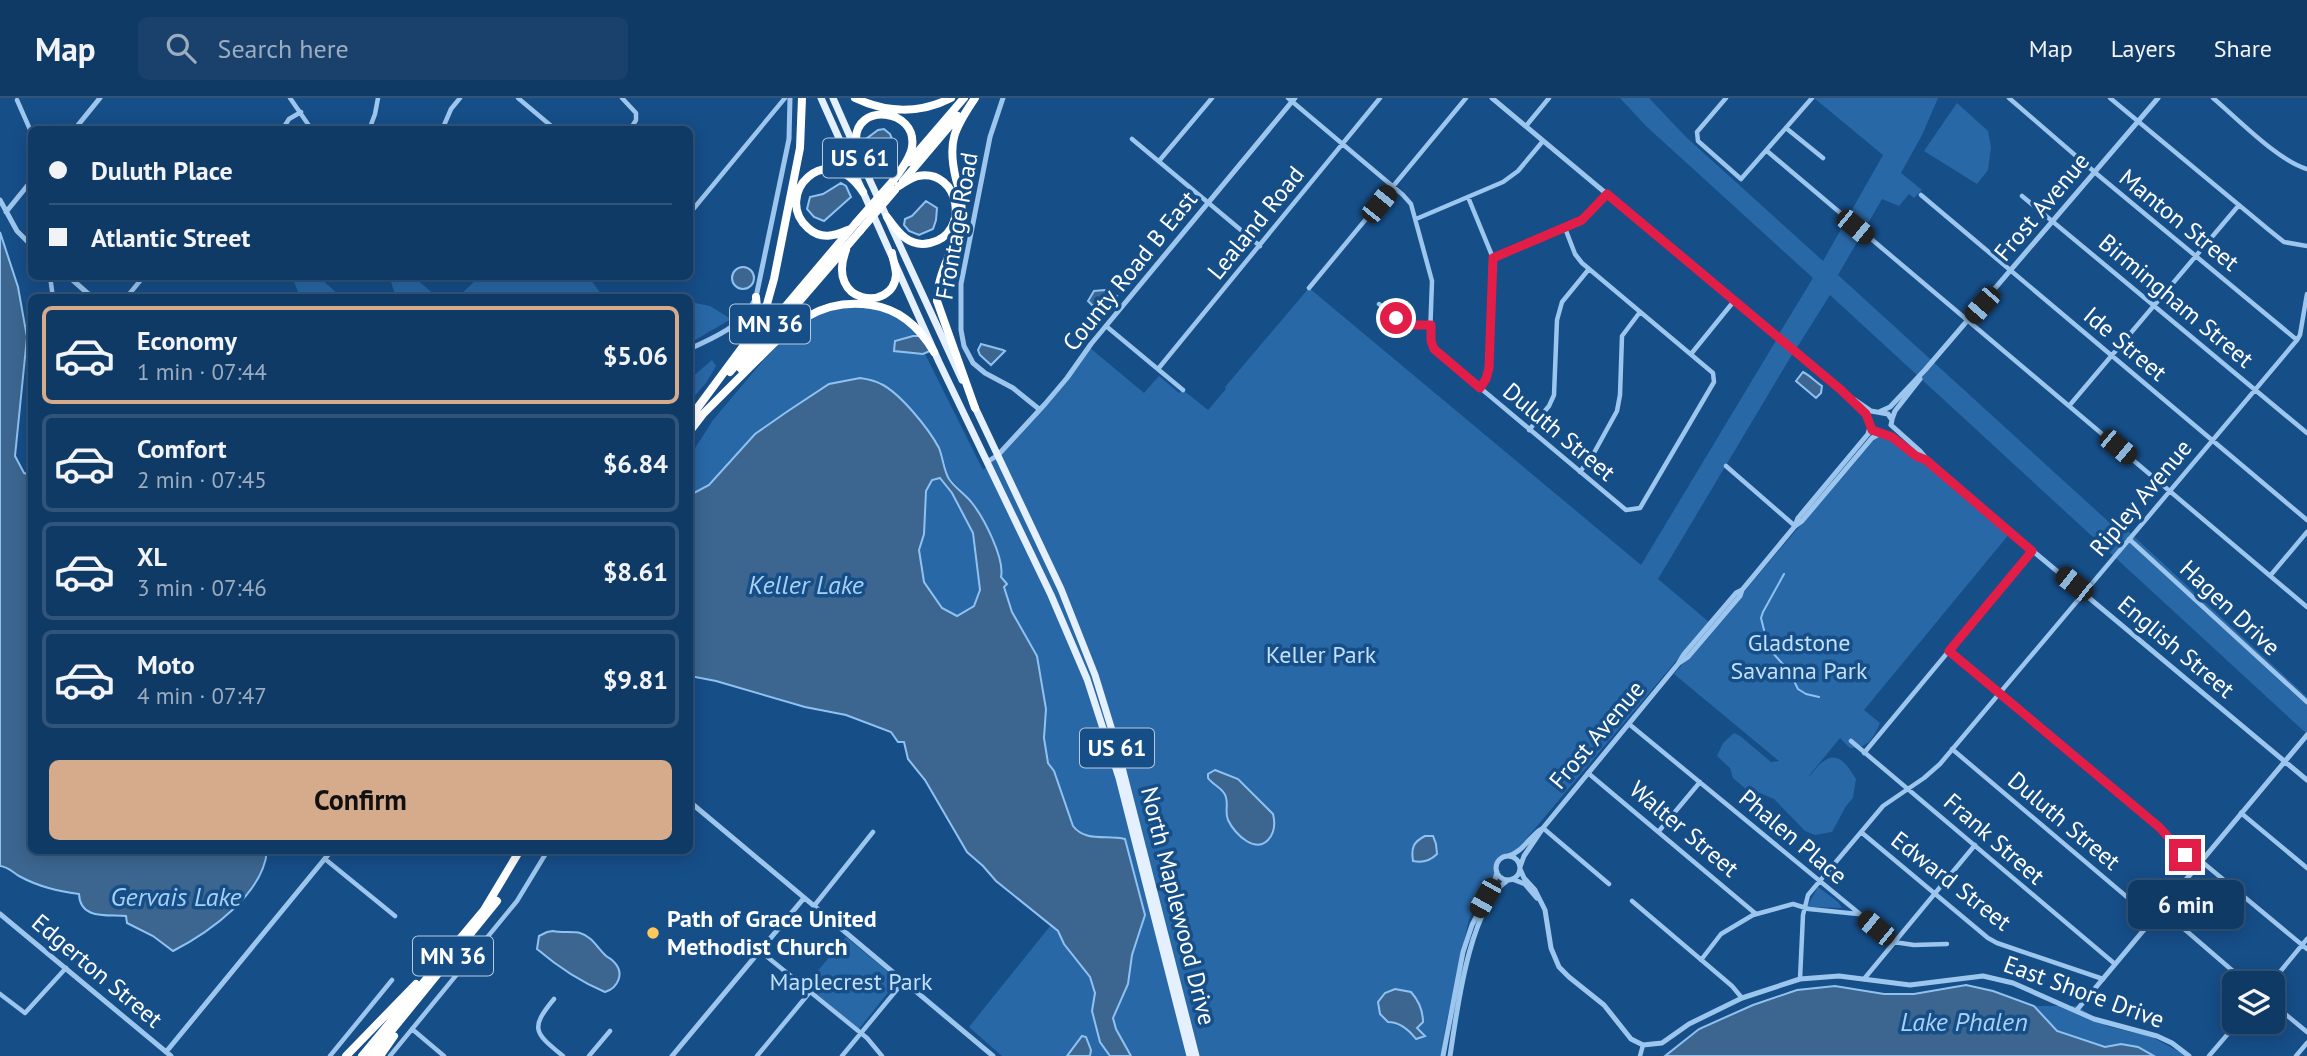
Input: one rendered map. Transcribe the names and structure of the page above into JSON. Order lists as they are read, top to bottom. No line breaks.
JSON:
{"streets":{"highway":["MN 36"],"main road":["US 61","North Maplewood Drive"],"street":["Frost Avenue","Manton Street","Lealand Road","Frontage Road","County Road B East","Birmingham Street","Ide Street","Duluth Street","Ripley Avenue","Hagen Drive","English Street","Walter Street","Phalen Place","Frank Street","Edward Street","Edgerton Street","East Shore Drive"]},"crossings":[["US 61","County Road B East"],["US 61","North Maplewood Drive"],["Frost Avenue","Manton Street"],["Frost Avenue","Birmingham Street"],["Frost Avenue","Ide Street"],["Frost Avenue","English Street"],["Frost Avenue","Walter Street"],["Frost Avenue","Phalen Place"],["Manton Street","Ripley Avenue"],["Frontage Road","County Road B East"],["County Road B East","North Maplewood Drive"],["Birmingham Street","Ripley Avenue"],["Ide Street","Ripley Avenue"],["Duluth Street","Ripley Avenue"],["Ripley Avenue","Hagen Drive"],["Ripley Avenue","English Street"],["Ripley Avenue","Phalen Place"],["Ripley Avenue","Frank Street"],["Ripley Avenue","Edward Street"],["Ripley Avenue","East Shore Drive"]],"water":["Keller Lake","Gervais Lake","Lake Phalen"],"parks":["Gladstone Savanna Park","Keller Park","Maplecrest Park"],"places":["Path of Grace United Methodist Church"],"page":{"header":"Map","search":"Search here","nav":["Map","Layers","Share"],"banner":["Duluth Place","Atlantic Street"],"list":[{"name":"Economy","note":"1 min · 07:44","value":"$5.06"},{"name":"Comfort","note":"2 min · 07:45","value":"$6.84"},{"name":"XL","note":"3 min · 07:46","value":"$8.61"},{"name":"Moto","note":"4 min · 07:47","value":"$9.81"}],"buttons":"Confirm","bubble":"6 min"}}
